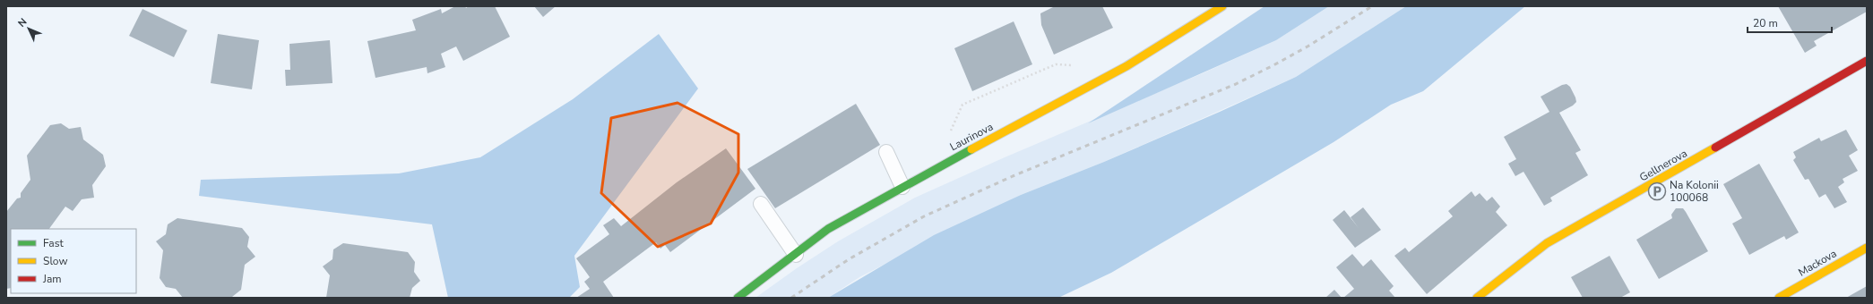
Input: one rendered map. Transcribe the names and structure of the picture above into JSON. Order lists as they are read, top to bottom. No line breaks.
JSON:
{"streets":{"street":["Laurinova","Gellnerova","Mackova"]},"places":{"parking":["Na Kolonii 100068"]},"legend":["Fast","Slow","Jam"],"scale_bar":"20 m","north":"top left"}
